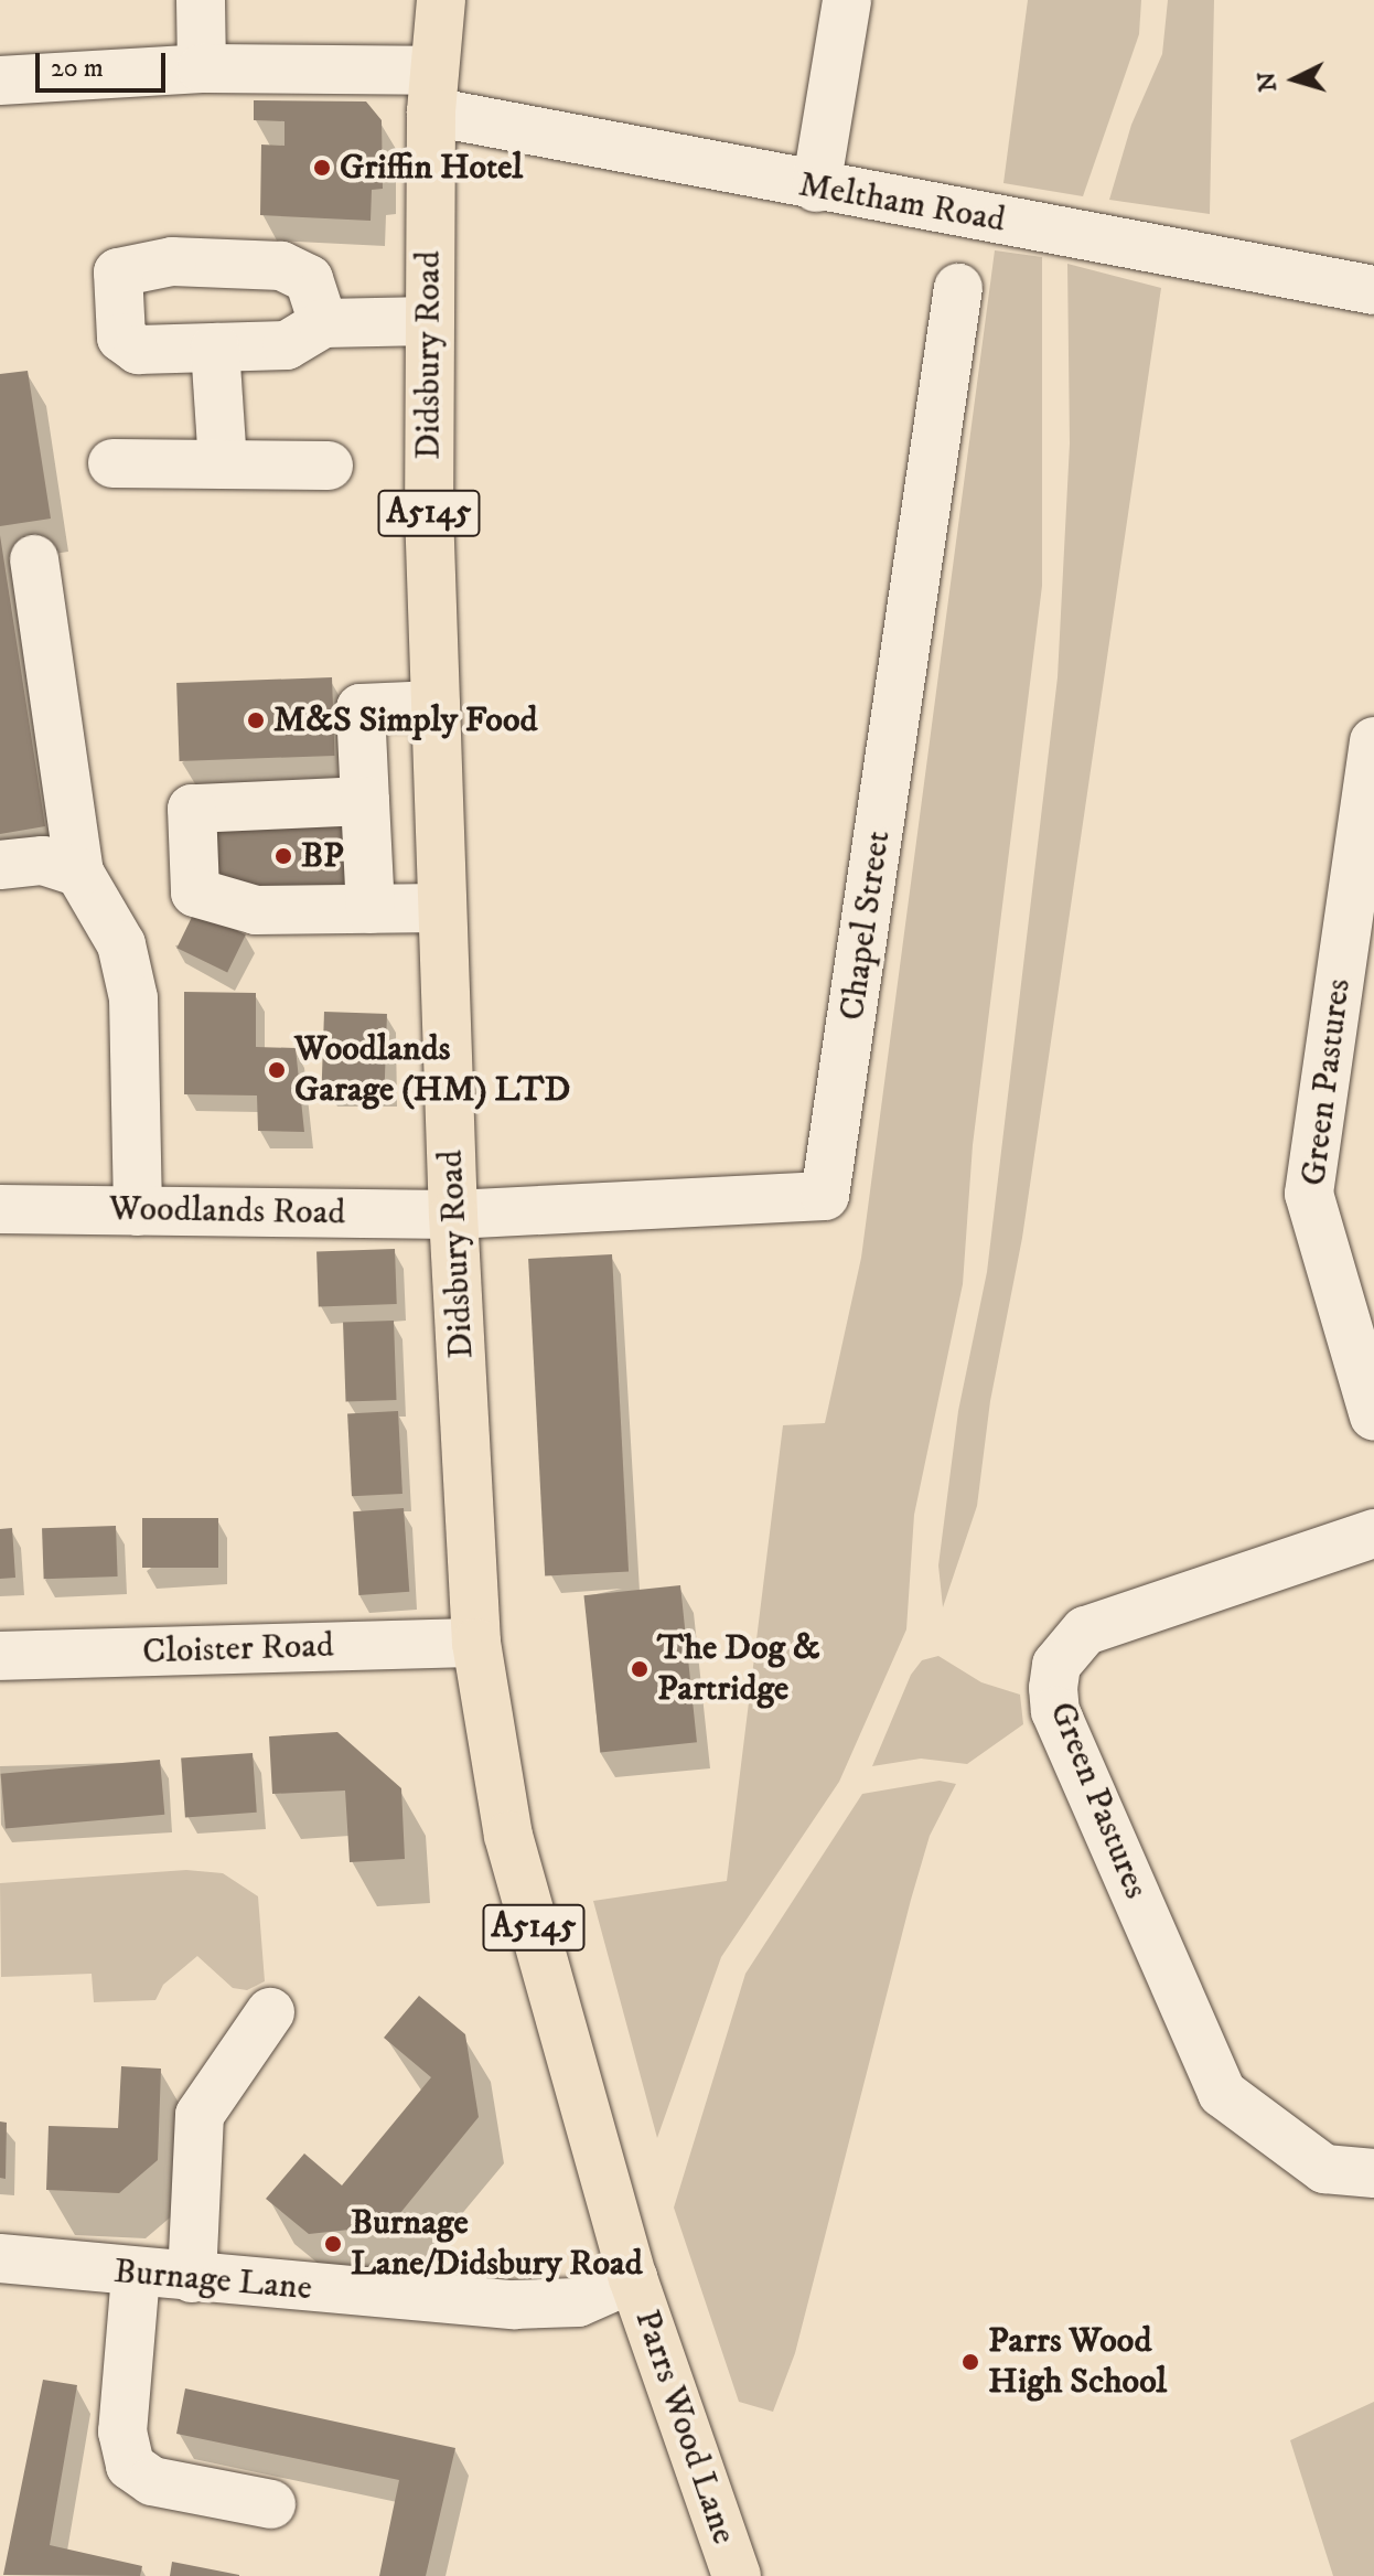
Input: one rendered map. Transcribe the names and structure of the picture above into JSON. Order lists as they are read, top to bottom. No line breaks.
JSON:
{"streets":{"main road":["Didsbury Road","A5145","Parrs Wood Lane"],"street":["Meltham Road","Chapel Street","Green Pastures","Woodlands Road","Cloister Road","Burnage Lane"]},"crossings":[["Meltham Road","Didsbury Road"],["Didsbury Road","Chapel Street"],["Didsbury Road","Woodlands Road"],["Didsbury Road","Cloister Road"],["Didsbury Road","Burnage Lane"],["Didsbury Road","Parrs Wood Lane"],["Chapel Street","Woodlands Road"],["Burnage Lane","Parrs Wood Lane"]],"places":["Griffin Hotel","M&S Simply Food","BP","Woodlands Garage (HM) LTD","The Dog & Partridge","Burnage Lane/Didsbury Road","Parrs Wood High School"],"scale_bar":"20 m","north":"left"}
